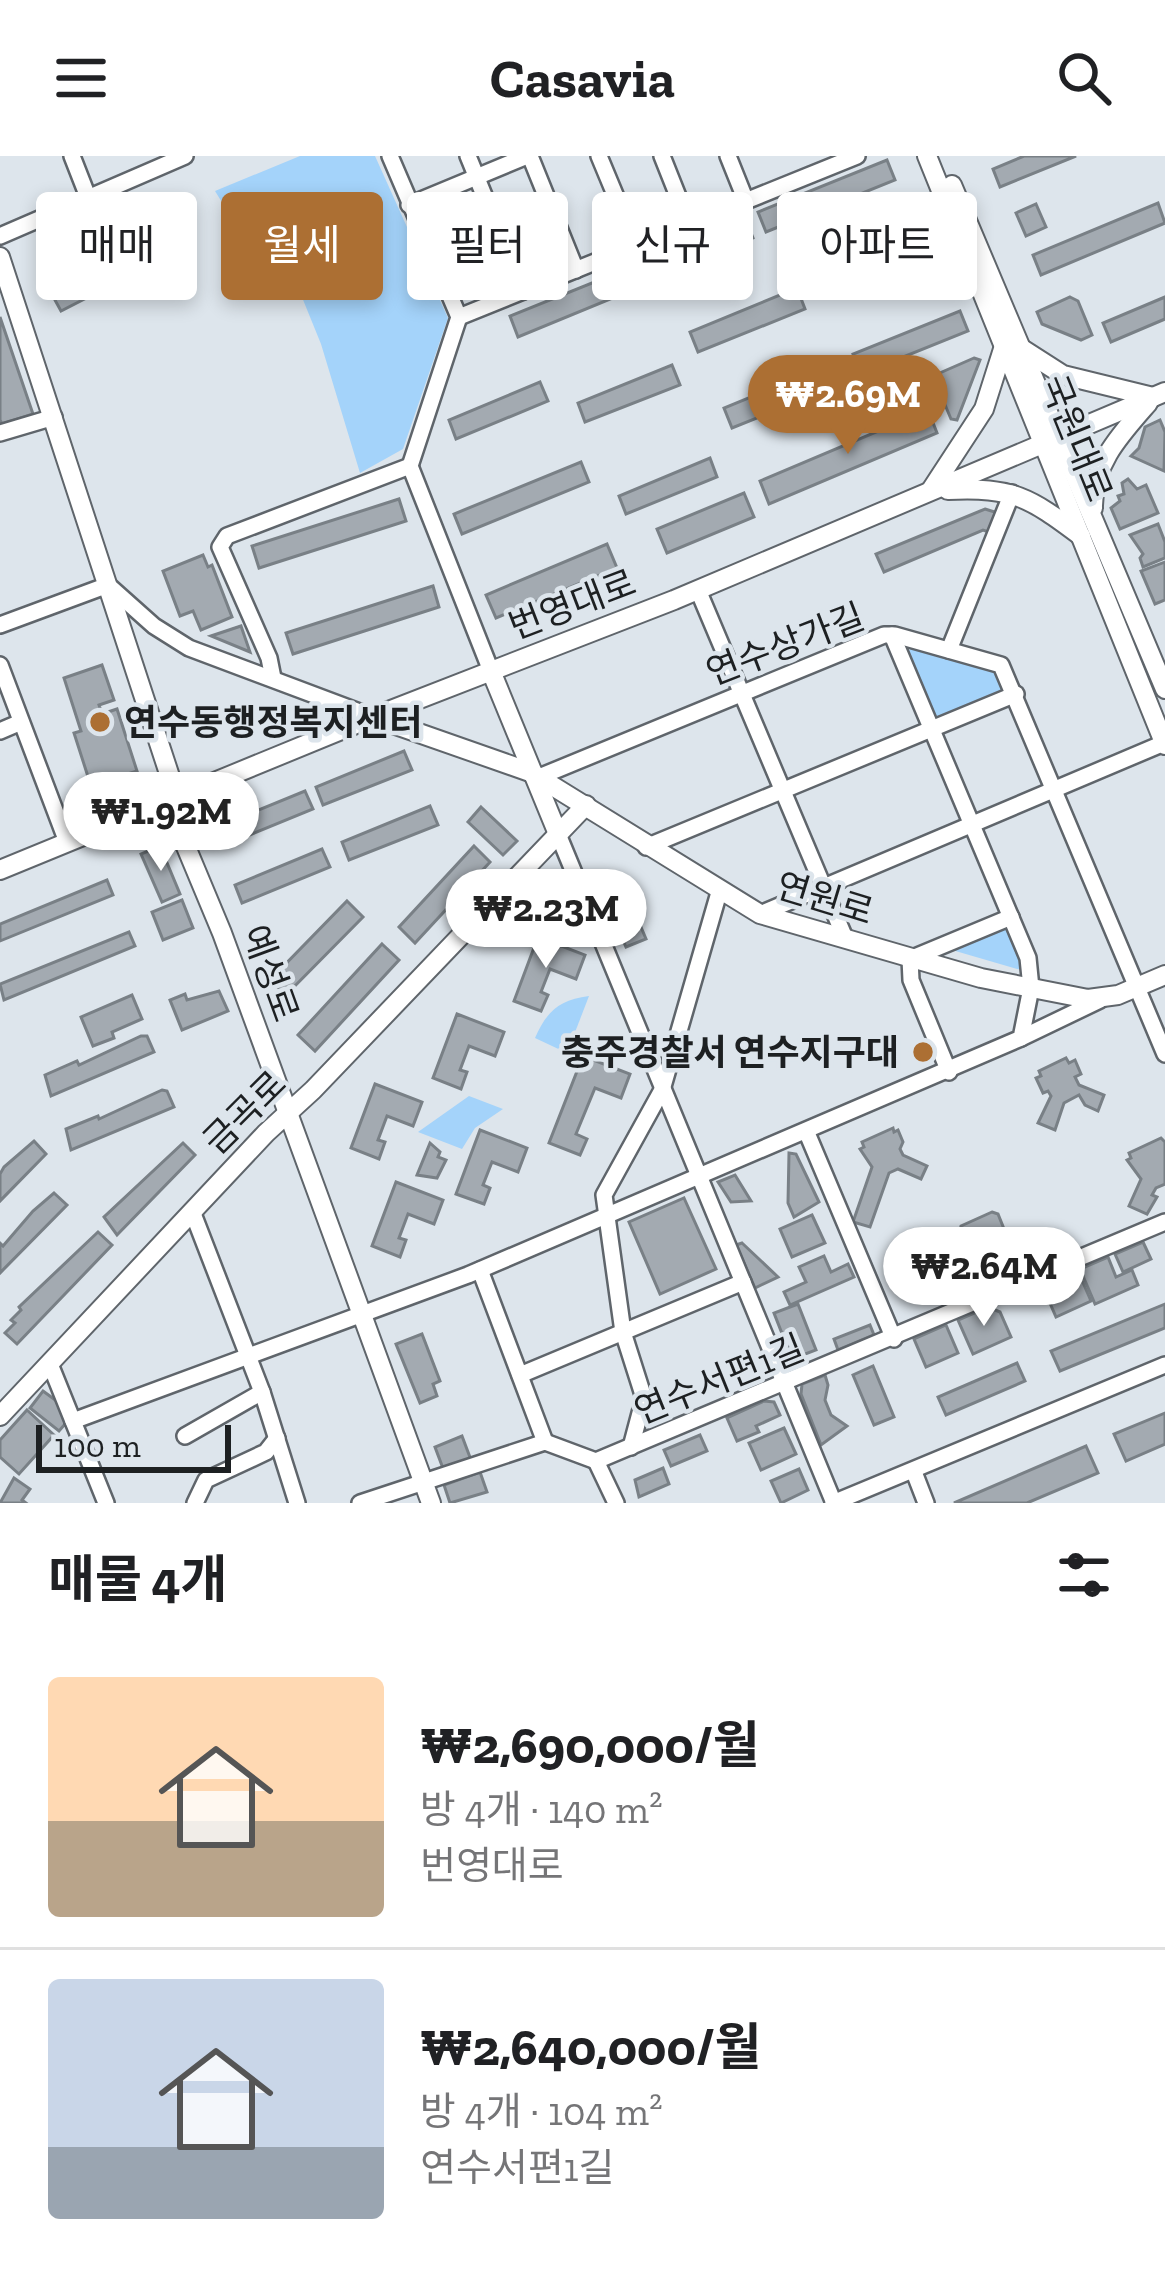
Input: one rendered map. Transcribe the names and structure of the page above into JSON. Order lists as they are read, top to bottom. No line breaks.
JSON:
{"streets":{"street":["국원대로","번영대로","연수상가길","연원로","예성로","금곡로","연수서편1길"]},"crossings":[["국원대로","번영대로"],["번영대로","연원로"],["번영대로","예성로"],["연수상가길","연원로"],["연원로","금곡로"],["예성로","금곡로"]],"places":["연수동행정복지센터","충주경찰서 연수지구대"],"scale_bar":"100 m","page":{"header":"Casavia","chip":["매매","월세","필터","신규","아파트"],"price":["₩2.69M","₩1.92M","₩2.23M","₩2.64M"],"scale":"100 m","heading":"매물 4개","list":[{"name":"₩2,690,000/월","note":"방 4개 · 140 m² · 번영대로"},{"name":"₩2,640,000/월","note":"방 4개 · 104 m² · 연수서편1길"}]}}
